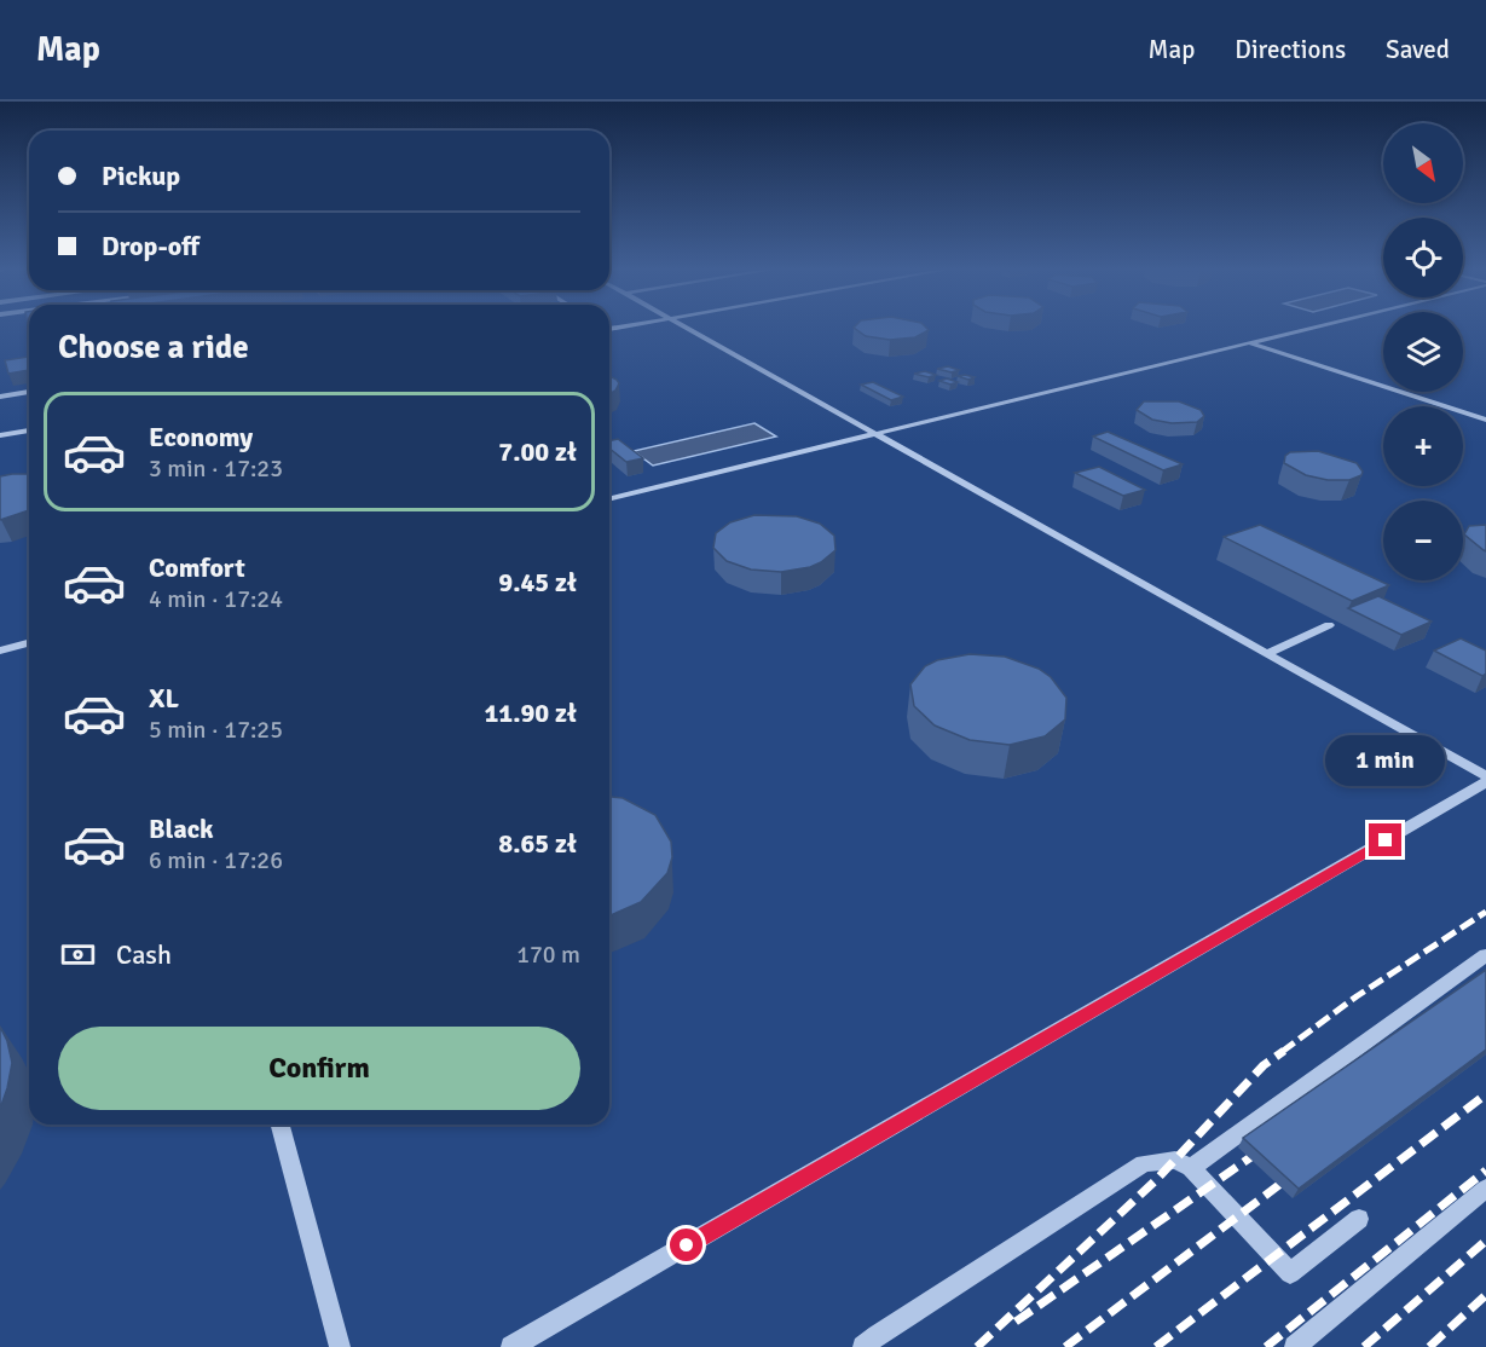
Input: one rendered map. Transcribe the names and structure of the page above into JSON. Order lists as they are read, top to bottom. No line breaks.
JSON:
{"north":"bottom right","page":{"header":"Map","nav":["Map","Directions","Saved"],"map_buttons":["+","−"],"banner":["Pickup","Drop-off"],"heading":"Choose a ride","list":[{"name":"Economy","note":"3 min · 17:23","value":"7.00 zł"},{"name":"Comfort","note":"4 min · 17:24","value":"9.45 zł"},{"name":"XL","note":"5 min · 17:25","value":"11.90 zł"},{"name":"Black","note":"6 min · 17:26","value":"8.65 zł"}],"bubble":"1 min","pay":["Cash","170 m"],"buttons":"Confirm"}}
